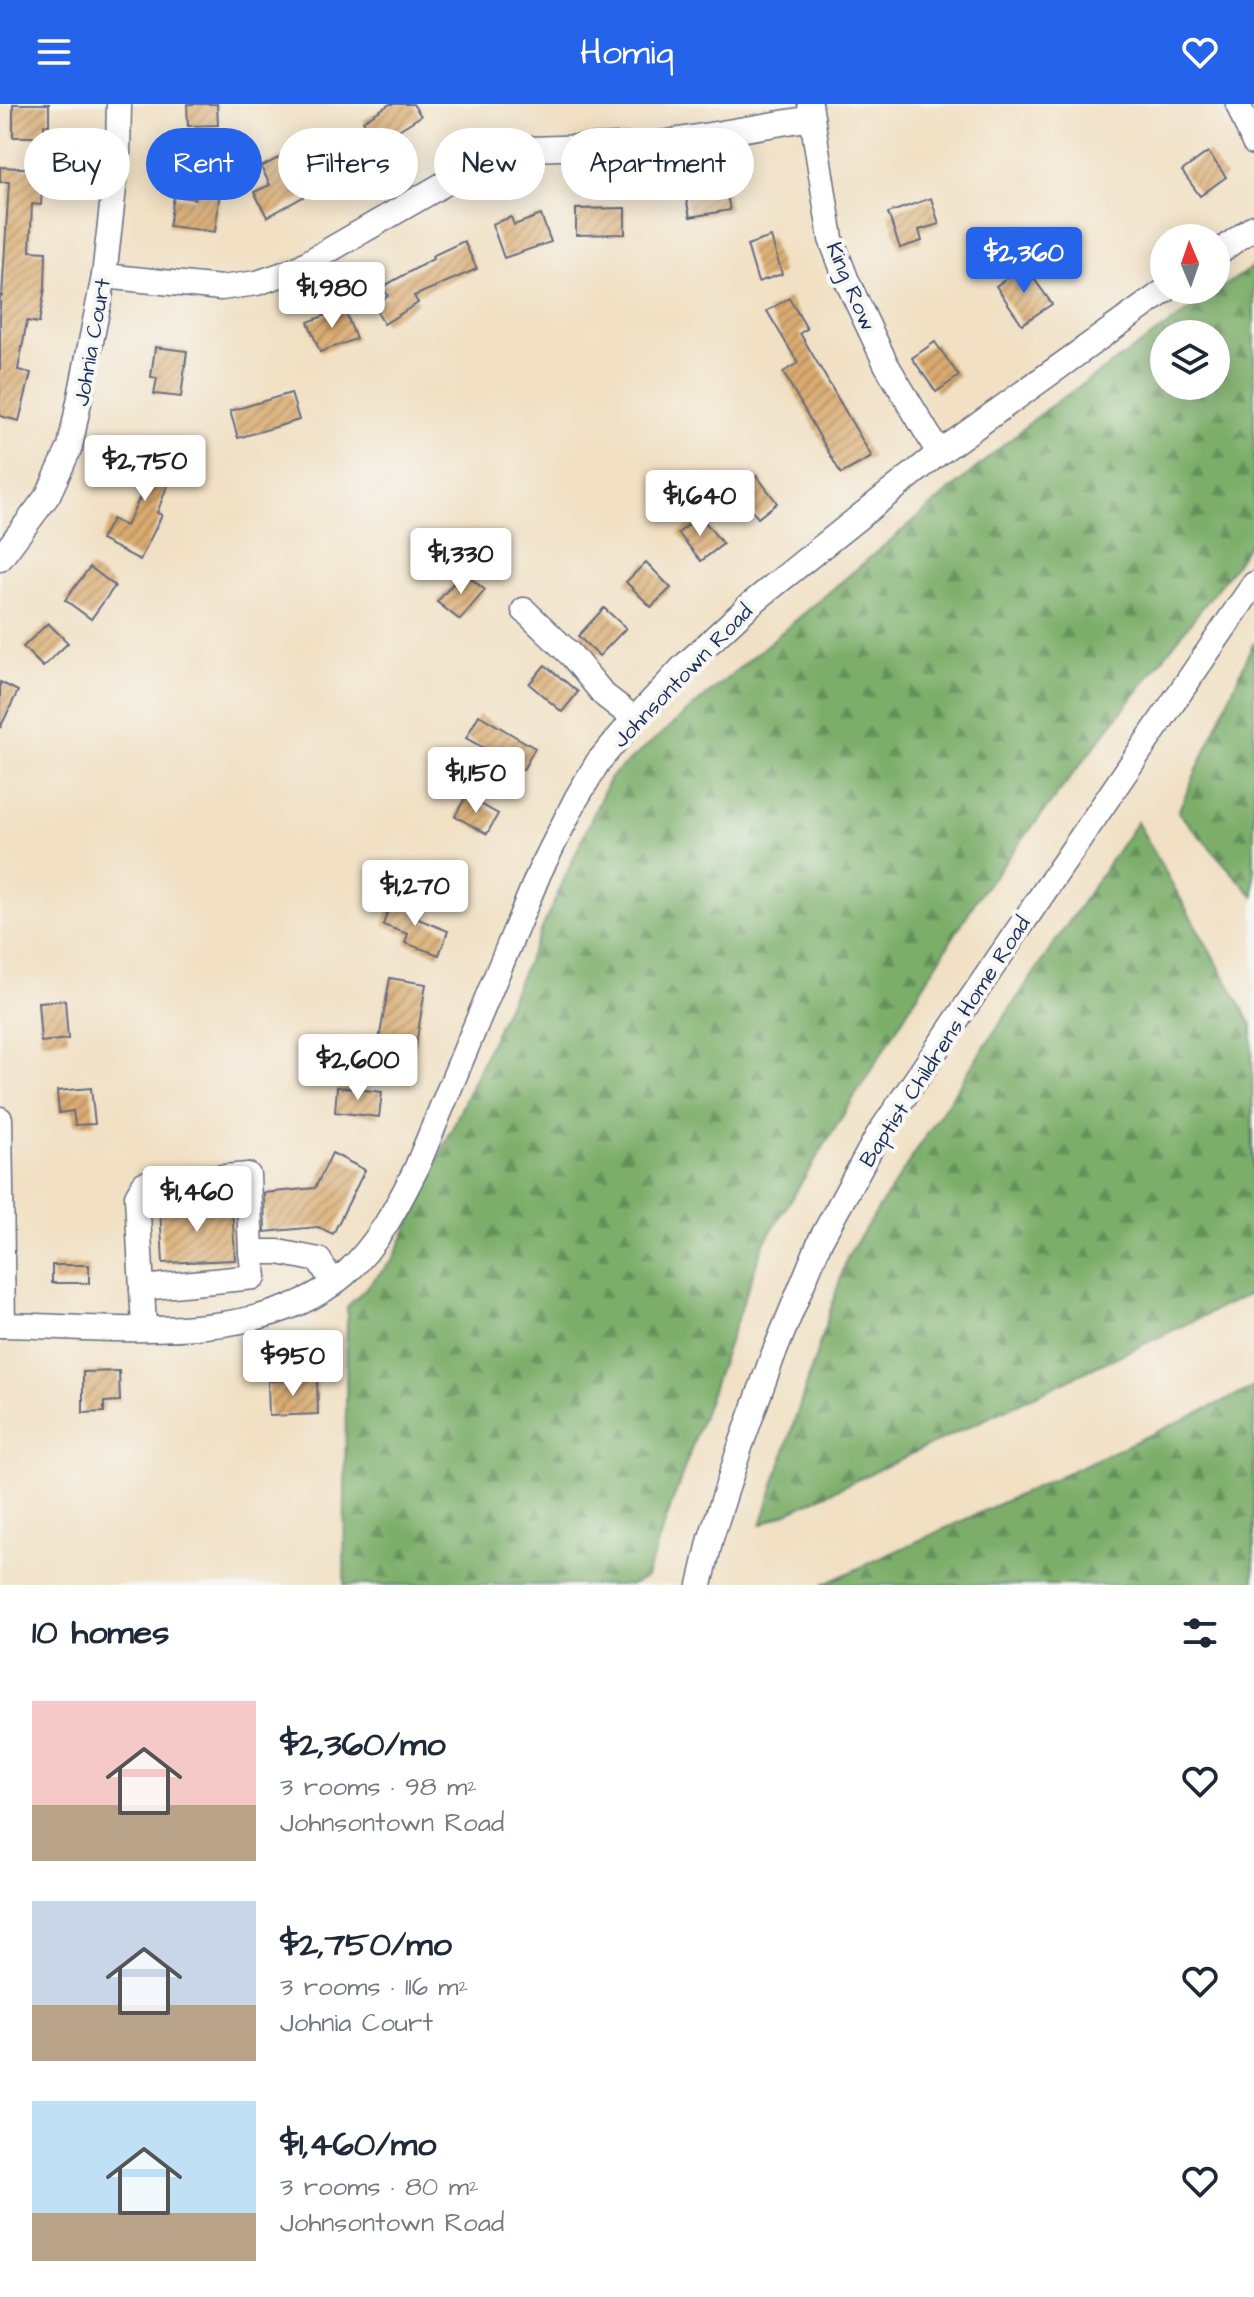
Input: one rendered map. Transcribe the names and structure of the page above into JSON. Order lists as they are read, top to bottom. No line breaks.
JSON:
{"streets":{"street":["King Row","Johnia Court","Johnsontown Road","Baptist Childrens Home Road"]},"crossings":[["King Row","Johnsontown Road"]],"north":"top","page":{"header":"Homiq","chip":["Buy","Rent","Filters","New","Apartment"],"price":["$2,360","$1,980","$2,750","$1,640","$1,330","$1,150","$1,270","$2,600","$1,460","$950"],"heading":"10 homes","list":[{"name":"$2,360/mo","note":"3 rooms · 98 m² · Johnsontown Road"},{"name":"$2,750/mo","note":"3 rooms · 116 m² · Johnia Court"},{"name":"$1,460/mo","note":"3 rooms · 80 m² · Johnsontown Road"}]}}
